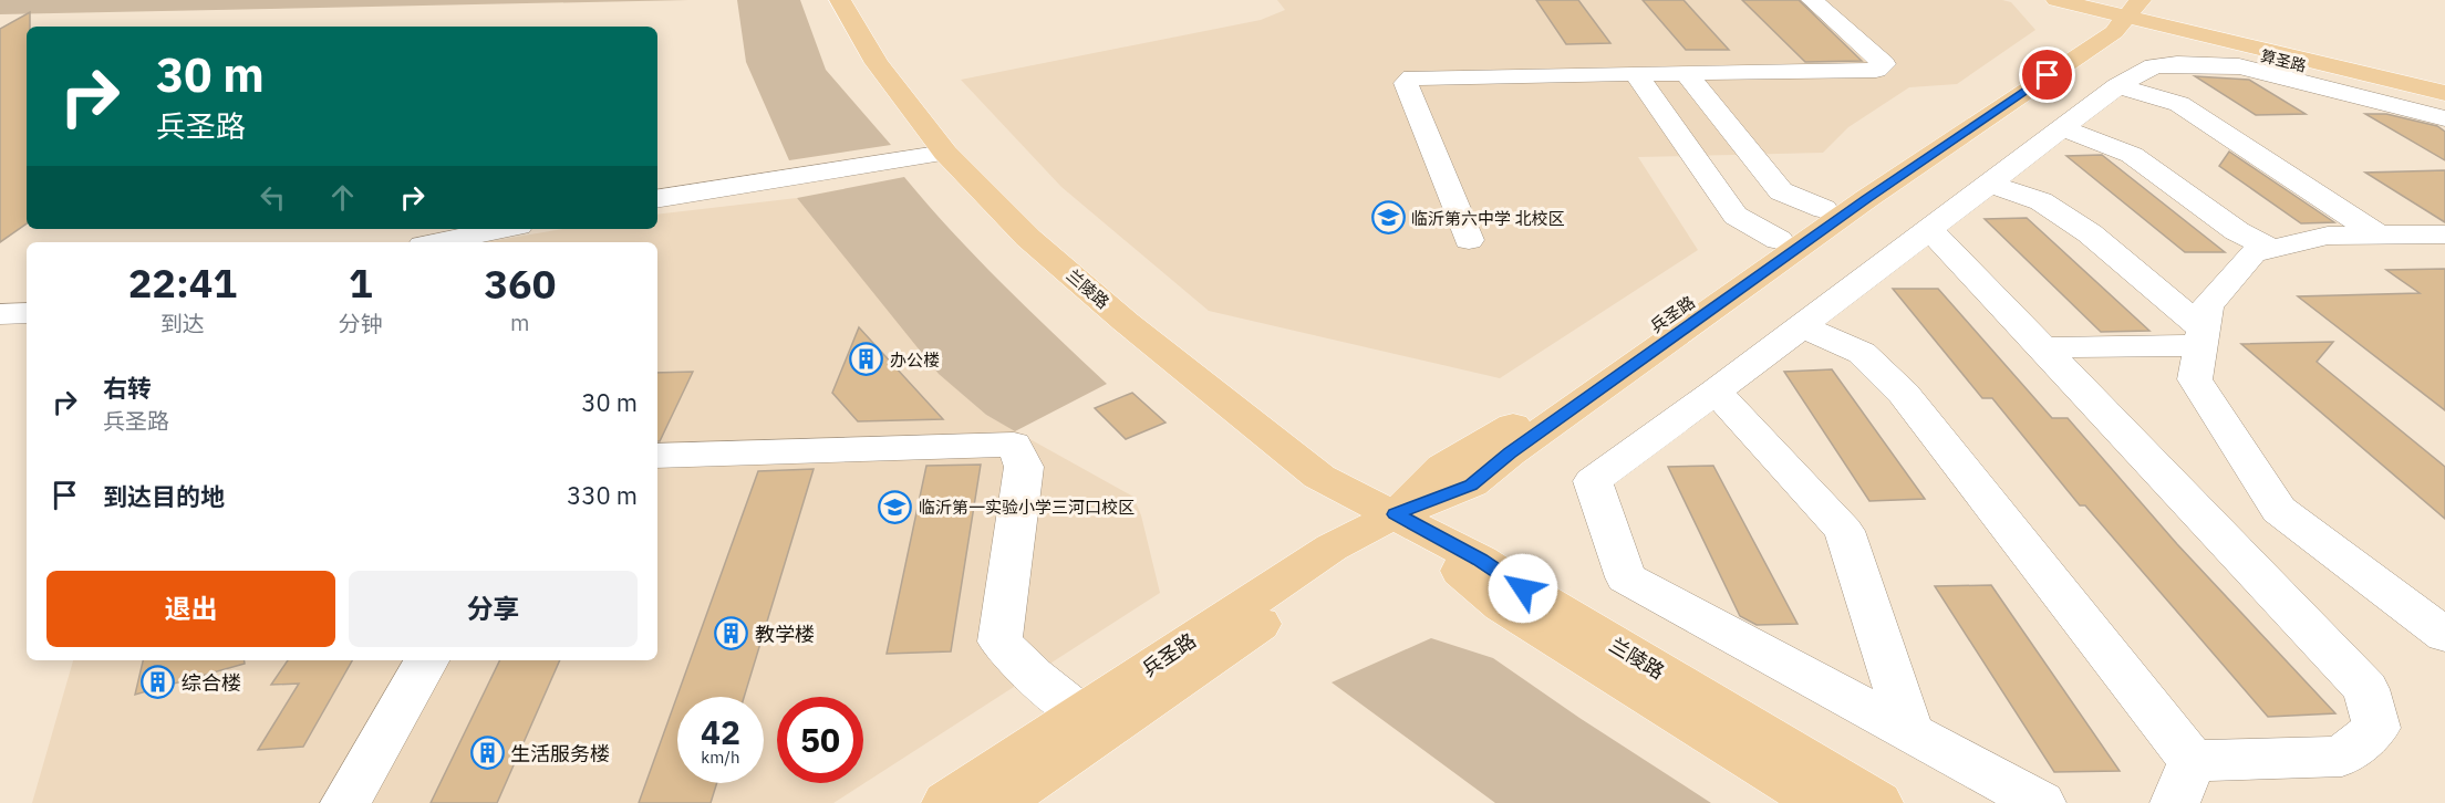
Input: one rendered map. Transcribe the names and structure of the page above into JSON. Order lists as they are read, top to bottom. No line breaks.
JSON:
{"streets":{"main road":["算圣路","兰陵路","兵圣路"]},"crossings":[["算圣路","兵圣路"],["兰陵路","兵圣路"]],"places":{"school or university":["临沂第六中学 北校区","临沂第一实验小学三河口校区"],"building":["办公楼","教学楼","综合楼","生活服务楼"]},"page":{"turn":["30 m","兵圣路"],"eta":["22:41","到达","1","分钟","360","m"],"list":[{"name":"右转","note":"兵圣路","value":"30 m"},{"name":"到达目的地","value":"330 m"}],"buttons":["退出","分享"],"speed":"42 km/h","limit":"50"}}
